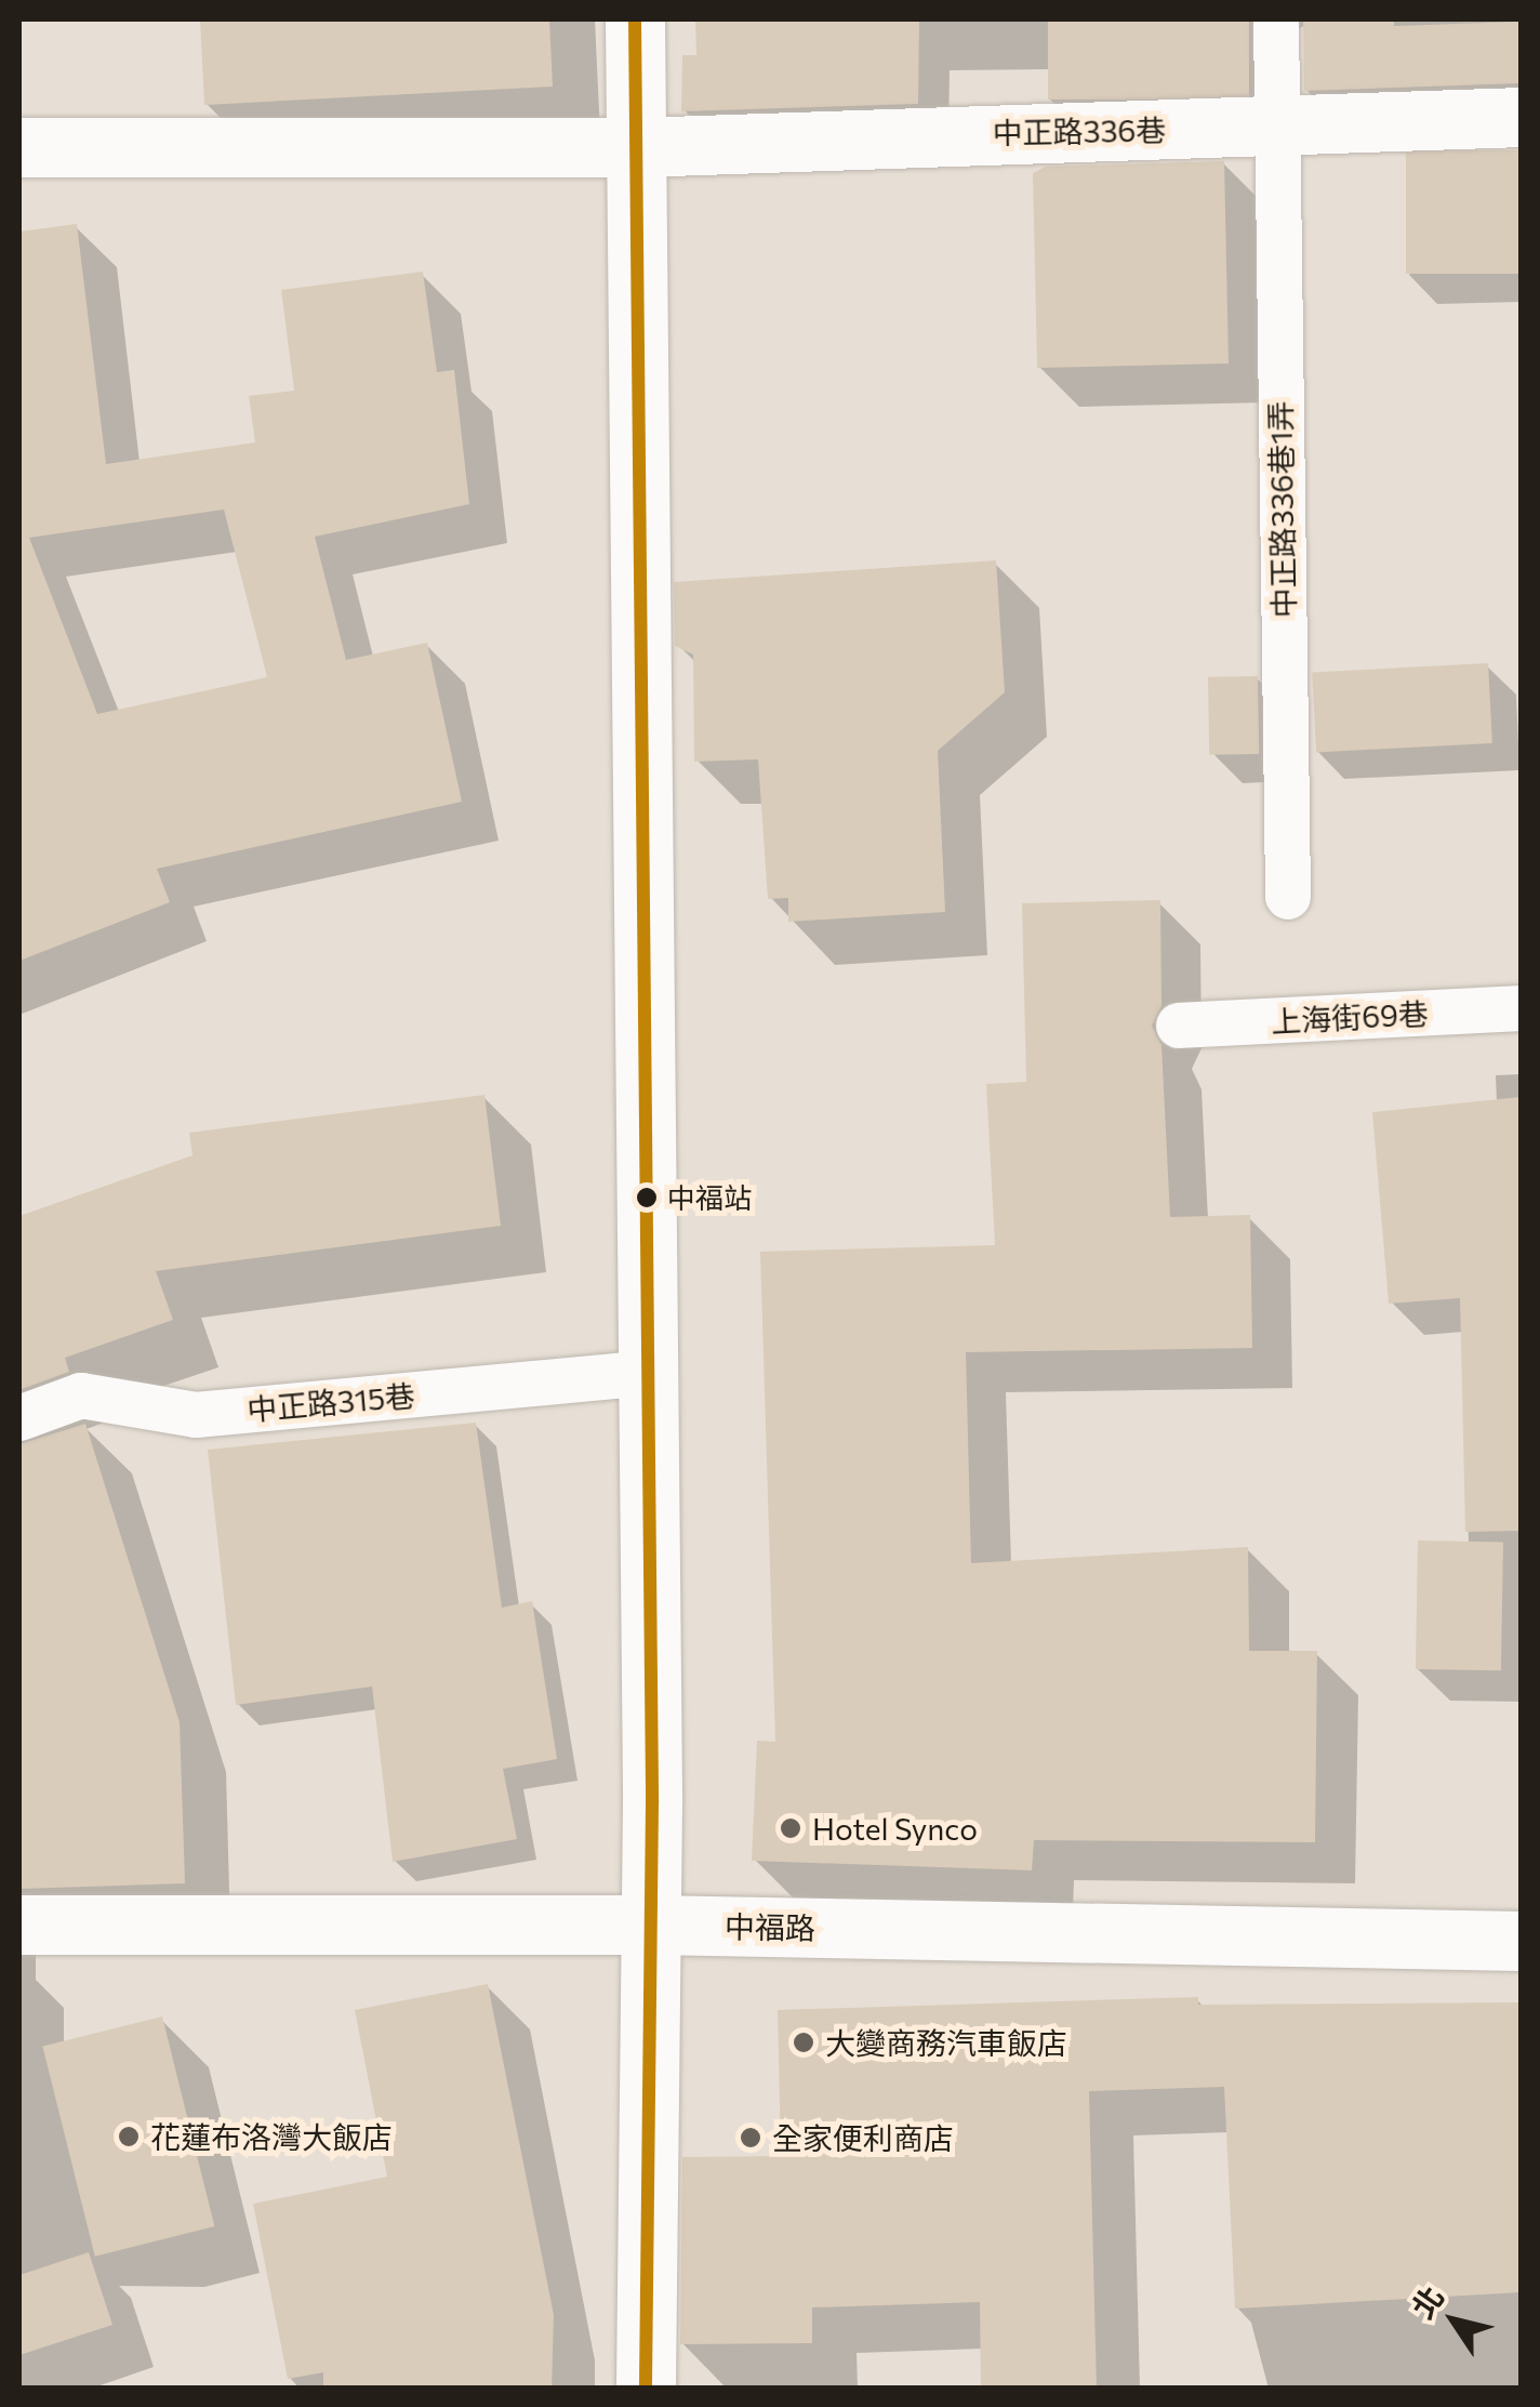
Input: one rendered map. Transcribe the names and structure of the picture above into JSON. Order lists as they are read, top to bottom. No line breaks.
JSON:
{"streets":{"street":["中正路336巷","中福路"],"lane":["中正路336巷1弄","上海街69巷","中正路315巷"]},"crossings":[["中正路336巷","中正路336巷1弄"]],"places":["中福站","Hotel Synco","大變商務汽車飯店","花蓮布洛灣大飯店","全家便利商店"],"north":"top left"}
